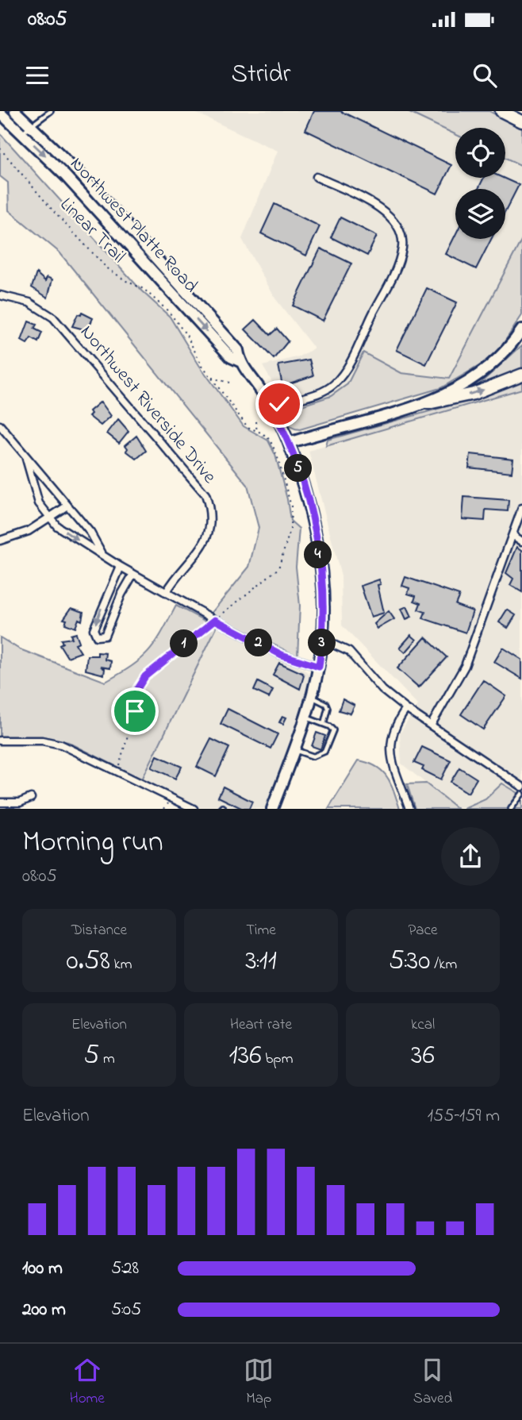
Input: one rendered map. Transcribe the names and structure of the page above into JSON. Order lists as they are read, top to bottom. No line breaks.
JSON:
{"streets":{"main road":["Northwest Platte Road"],"street":["Northwest Riverside Drive"],"path":["Linear Trail"]},"page":{"status":"08:05","header":"Stridr","pins":["5","4","2","3","1"],"heading":["Morning run","08:05"],"stats":[["Distance","0.58 km"],["Time","3:11"],["Pace","5:30 /km"],["Elevation","5 m"],["Heart rate","136 bpm"],["kcal","36"]],"chart":["Elevation","155–159 m"],"list":[{"name":"100 m","note":"5:28"},{"name":"200 m","note":"5:05"}],"tabs":["Home","Map","Saved"]}}
